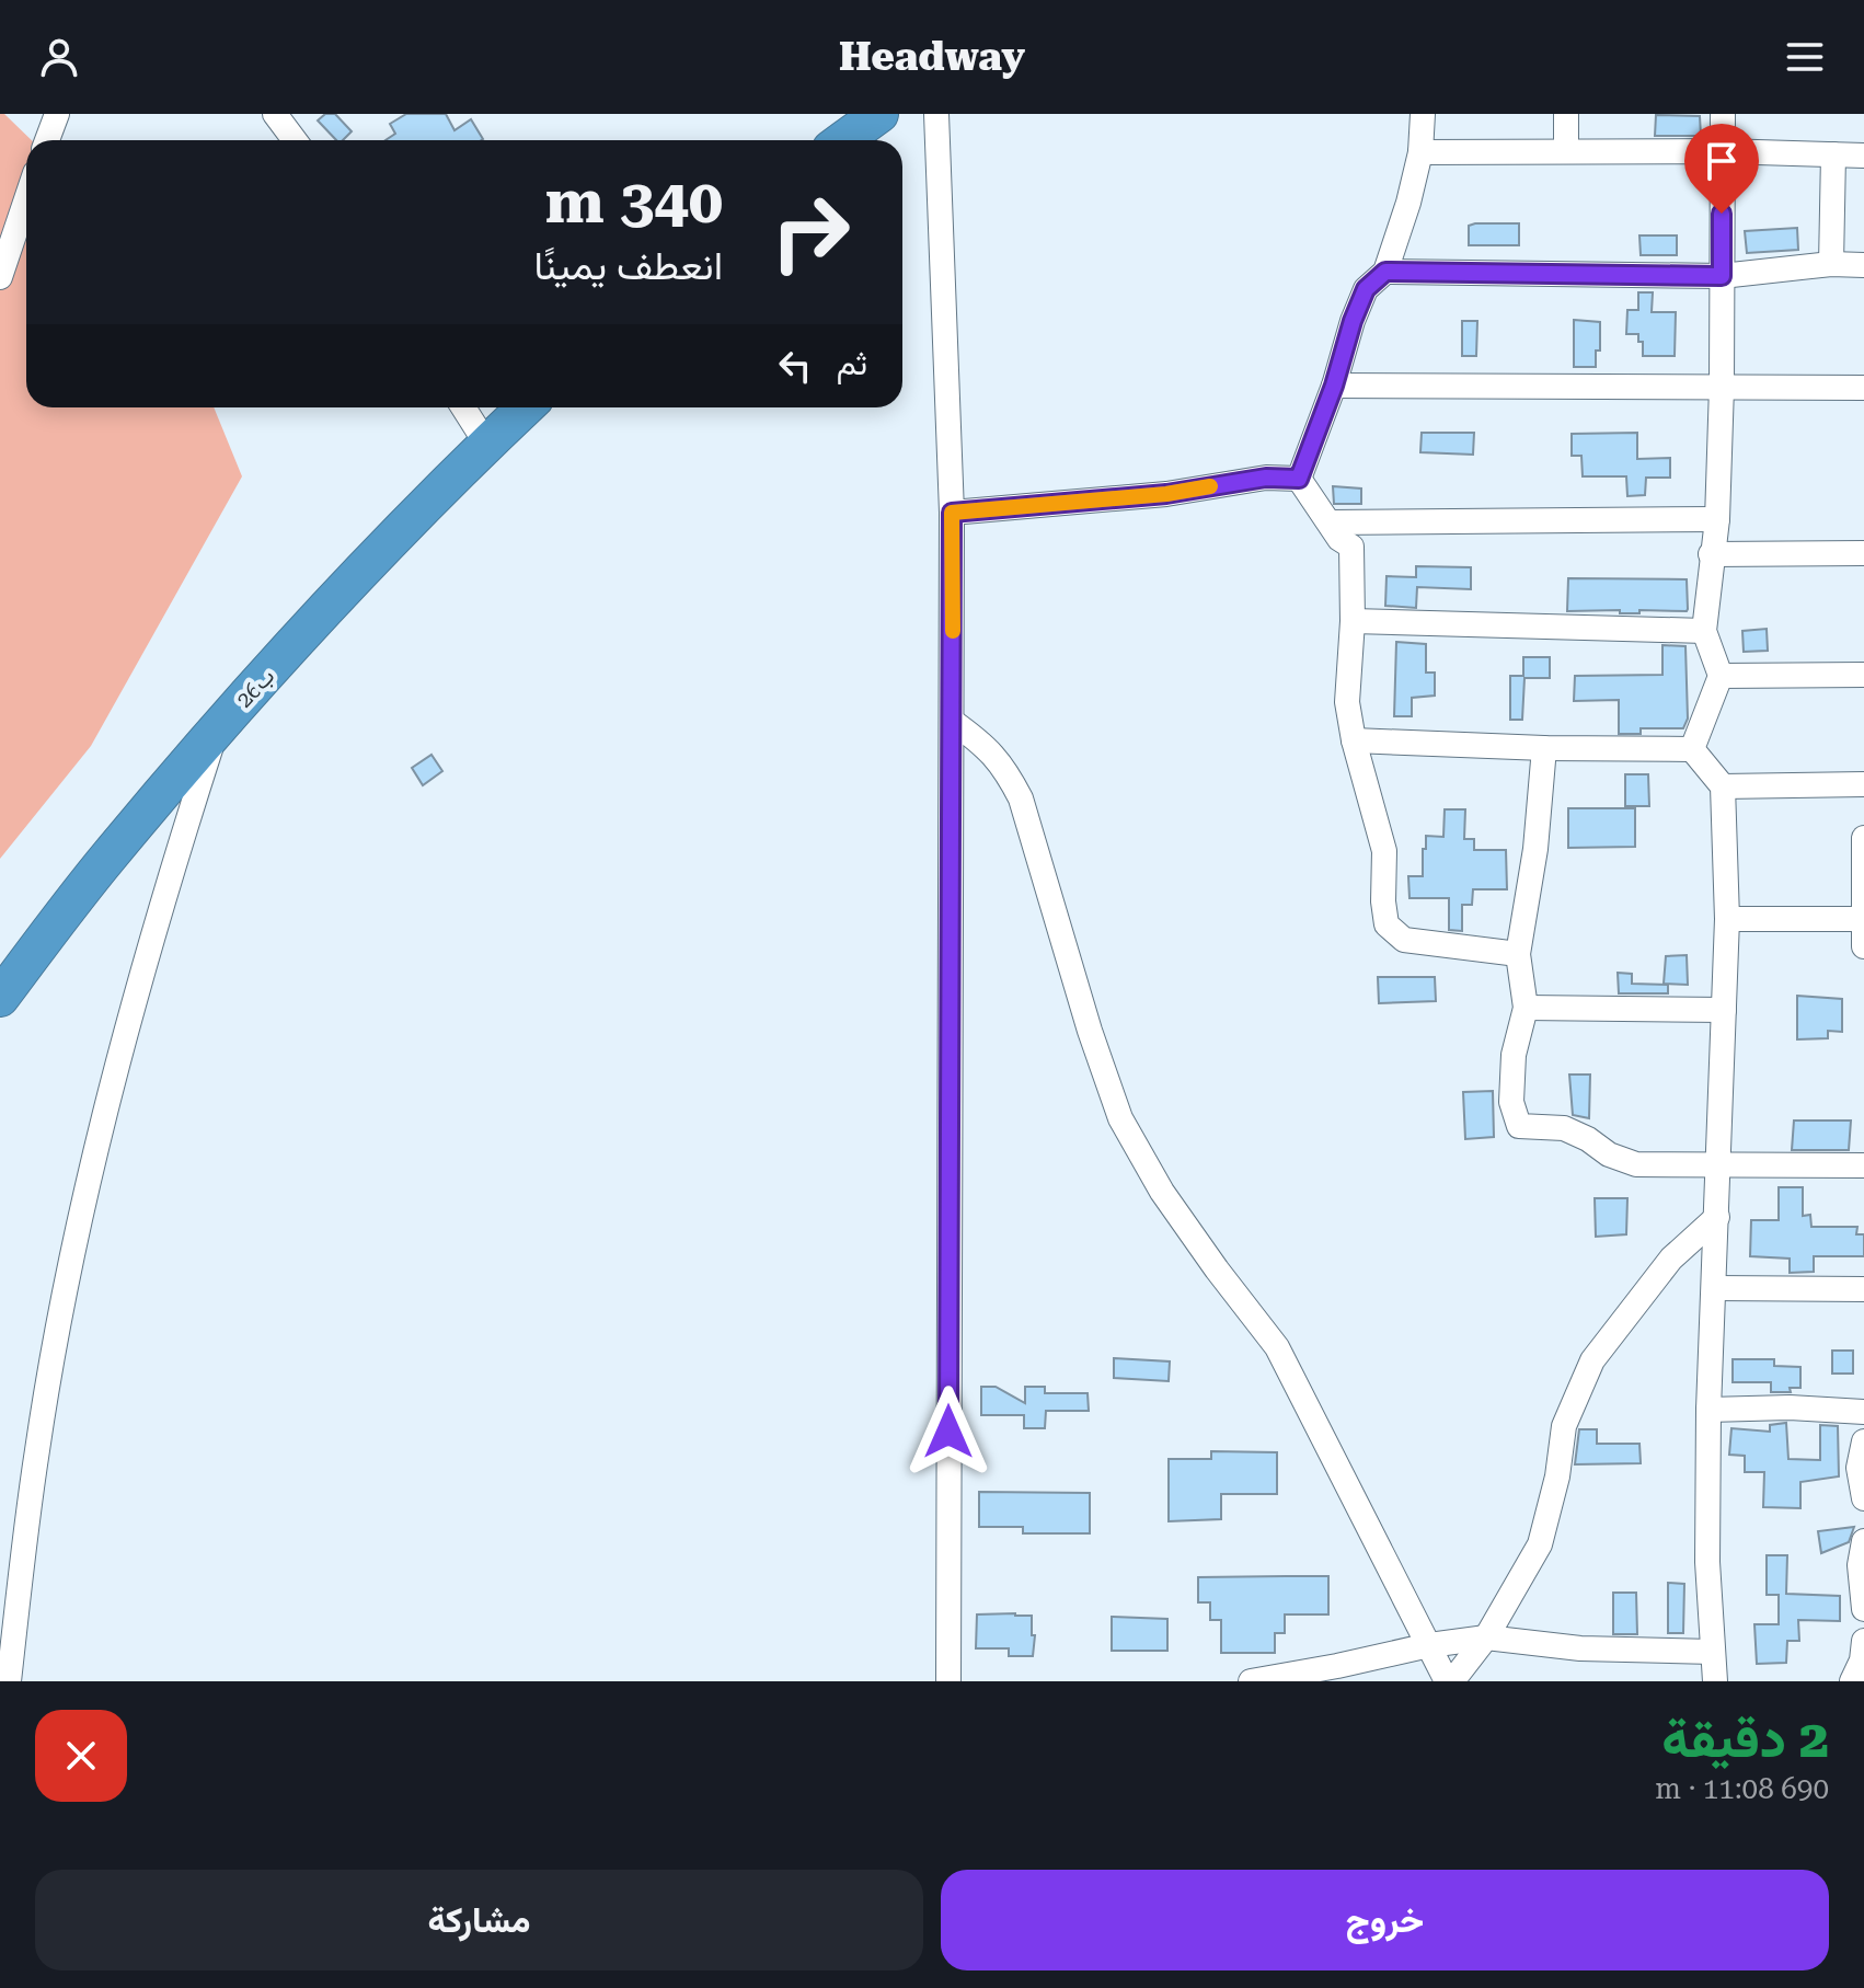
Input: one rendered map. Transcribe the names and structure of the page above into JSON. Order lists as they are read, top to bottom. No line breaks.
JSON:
{"streets":{"highway":["26ب"]},"page":{"header":"Headway","turn":["340 m","انعطف يمينًا"],"then":"ثم","heading":["2 دقيقة","690 m · 11:08"],"buttons":["خروج","مشاركة"]}}
